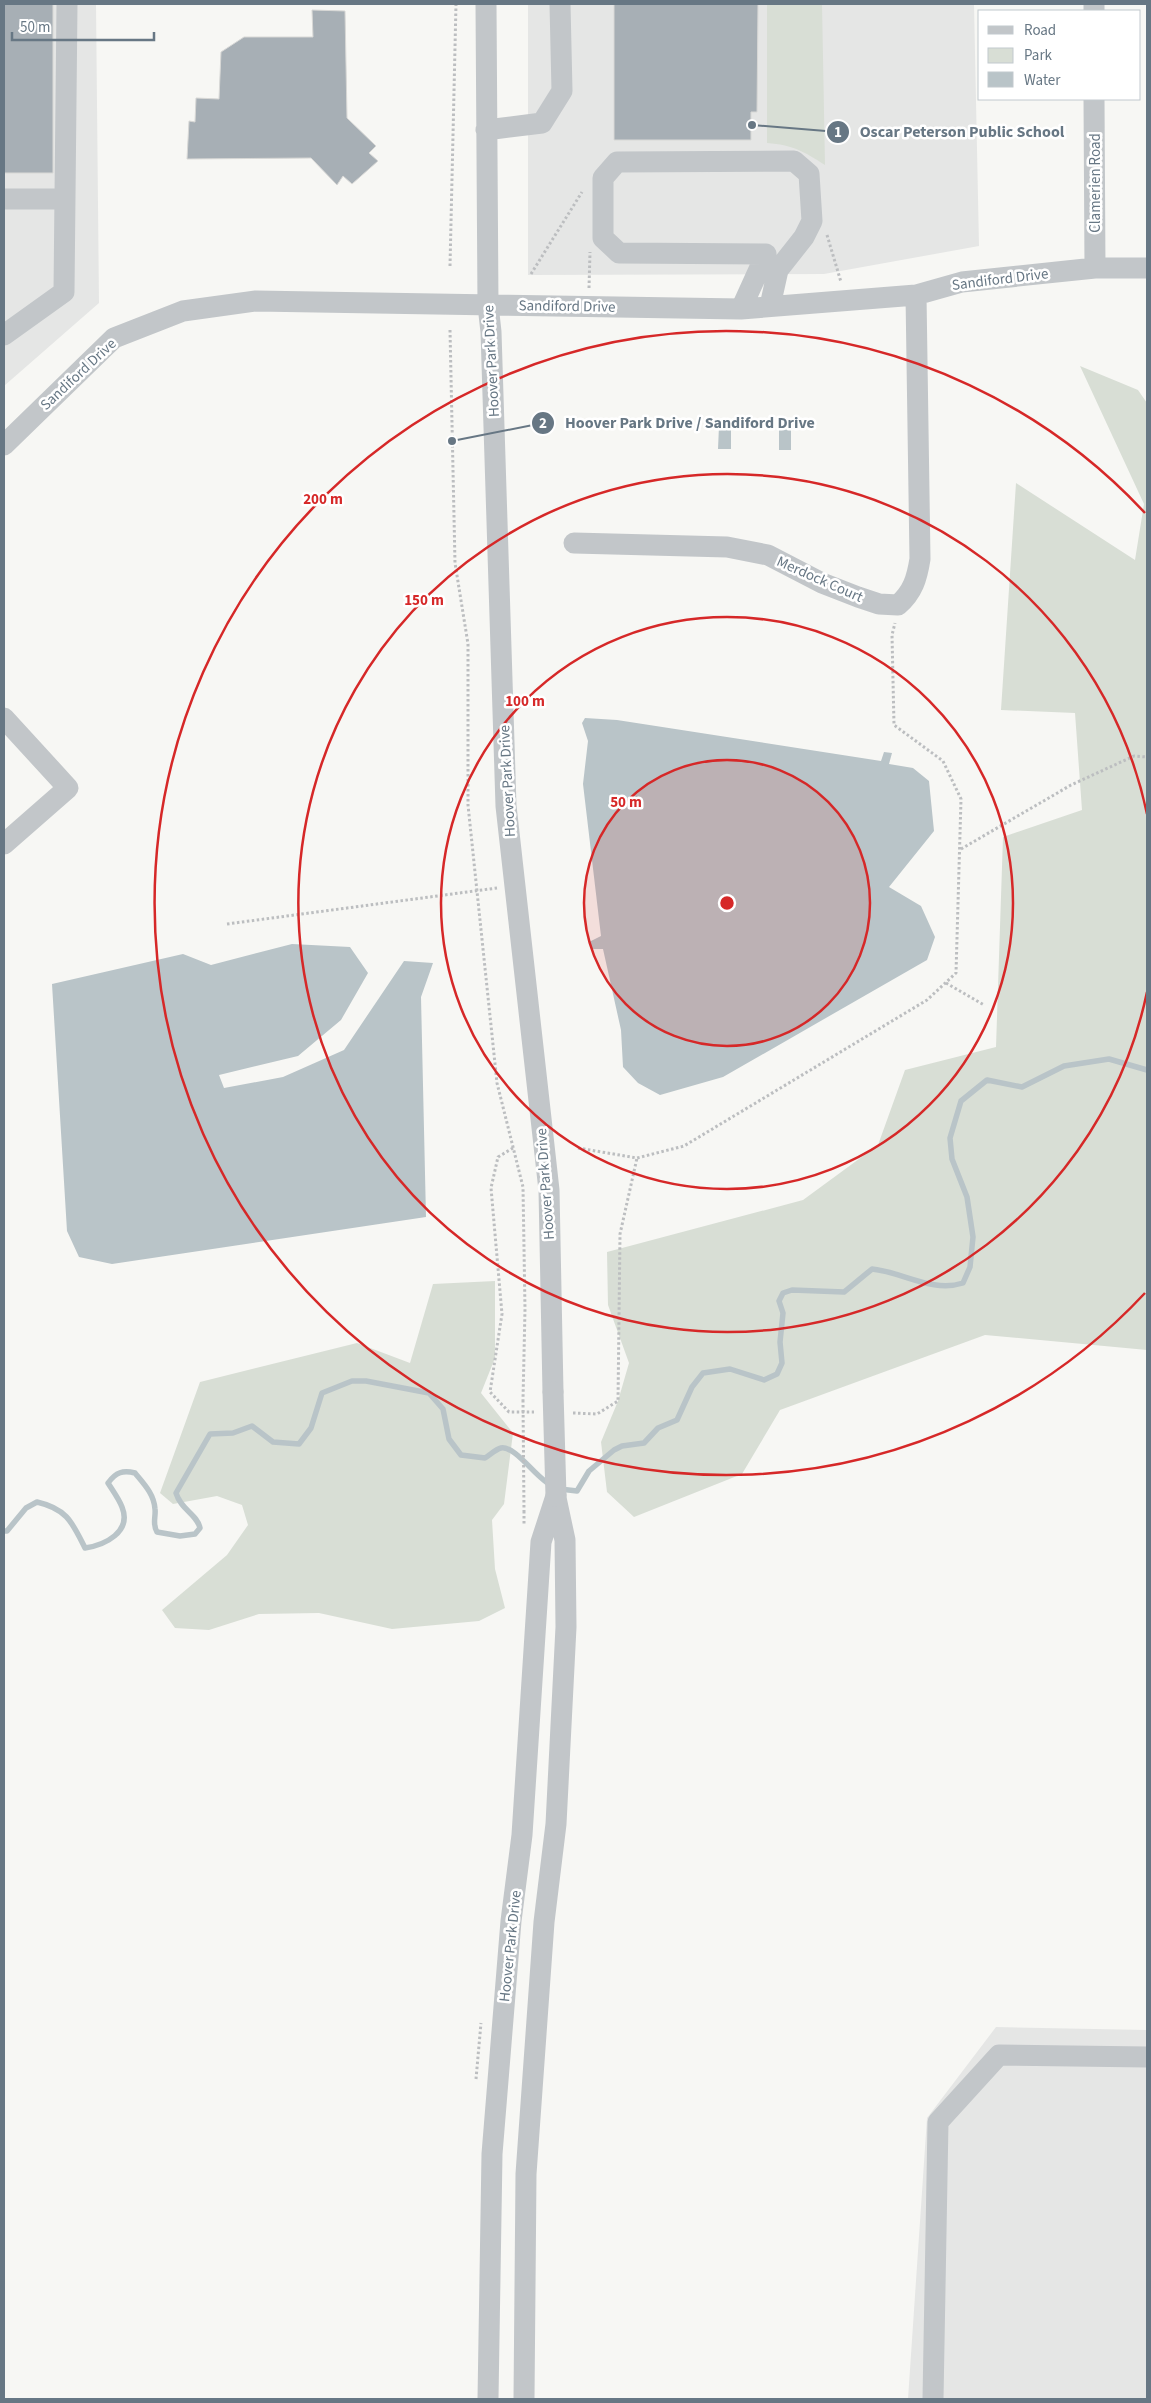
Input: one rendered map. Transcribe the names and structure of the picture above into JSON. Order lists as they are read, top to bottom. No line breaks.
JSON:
{"streets":{"street":["Clamerien Road","Sandiford Drive","Hoover Park Drive","Merdock Court"]},"crossings":[["Clamerien Road","Sandiford Drive"],["Sandiford Drive","Hoover Park Drive"]],"places":["Oscar Peterson Public School","Hoover Park Drive / Sandiford Drive"],"legend":["Road","Park","Water"],"scale_bar":"50 m","rings":["200 m","150 m","100 m","50 m"]}
